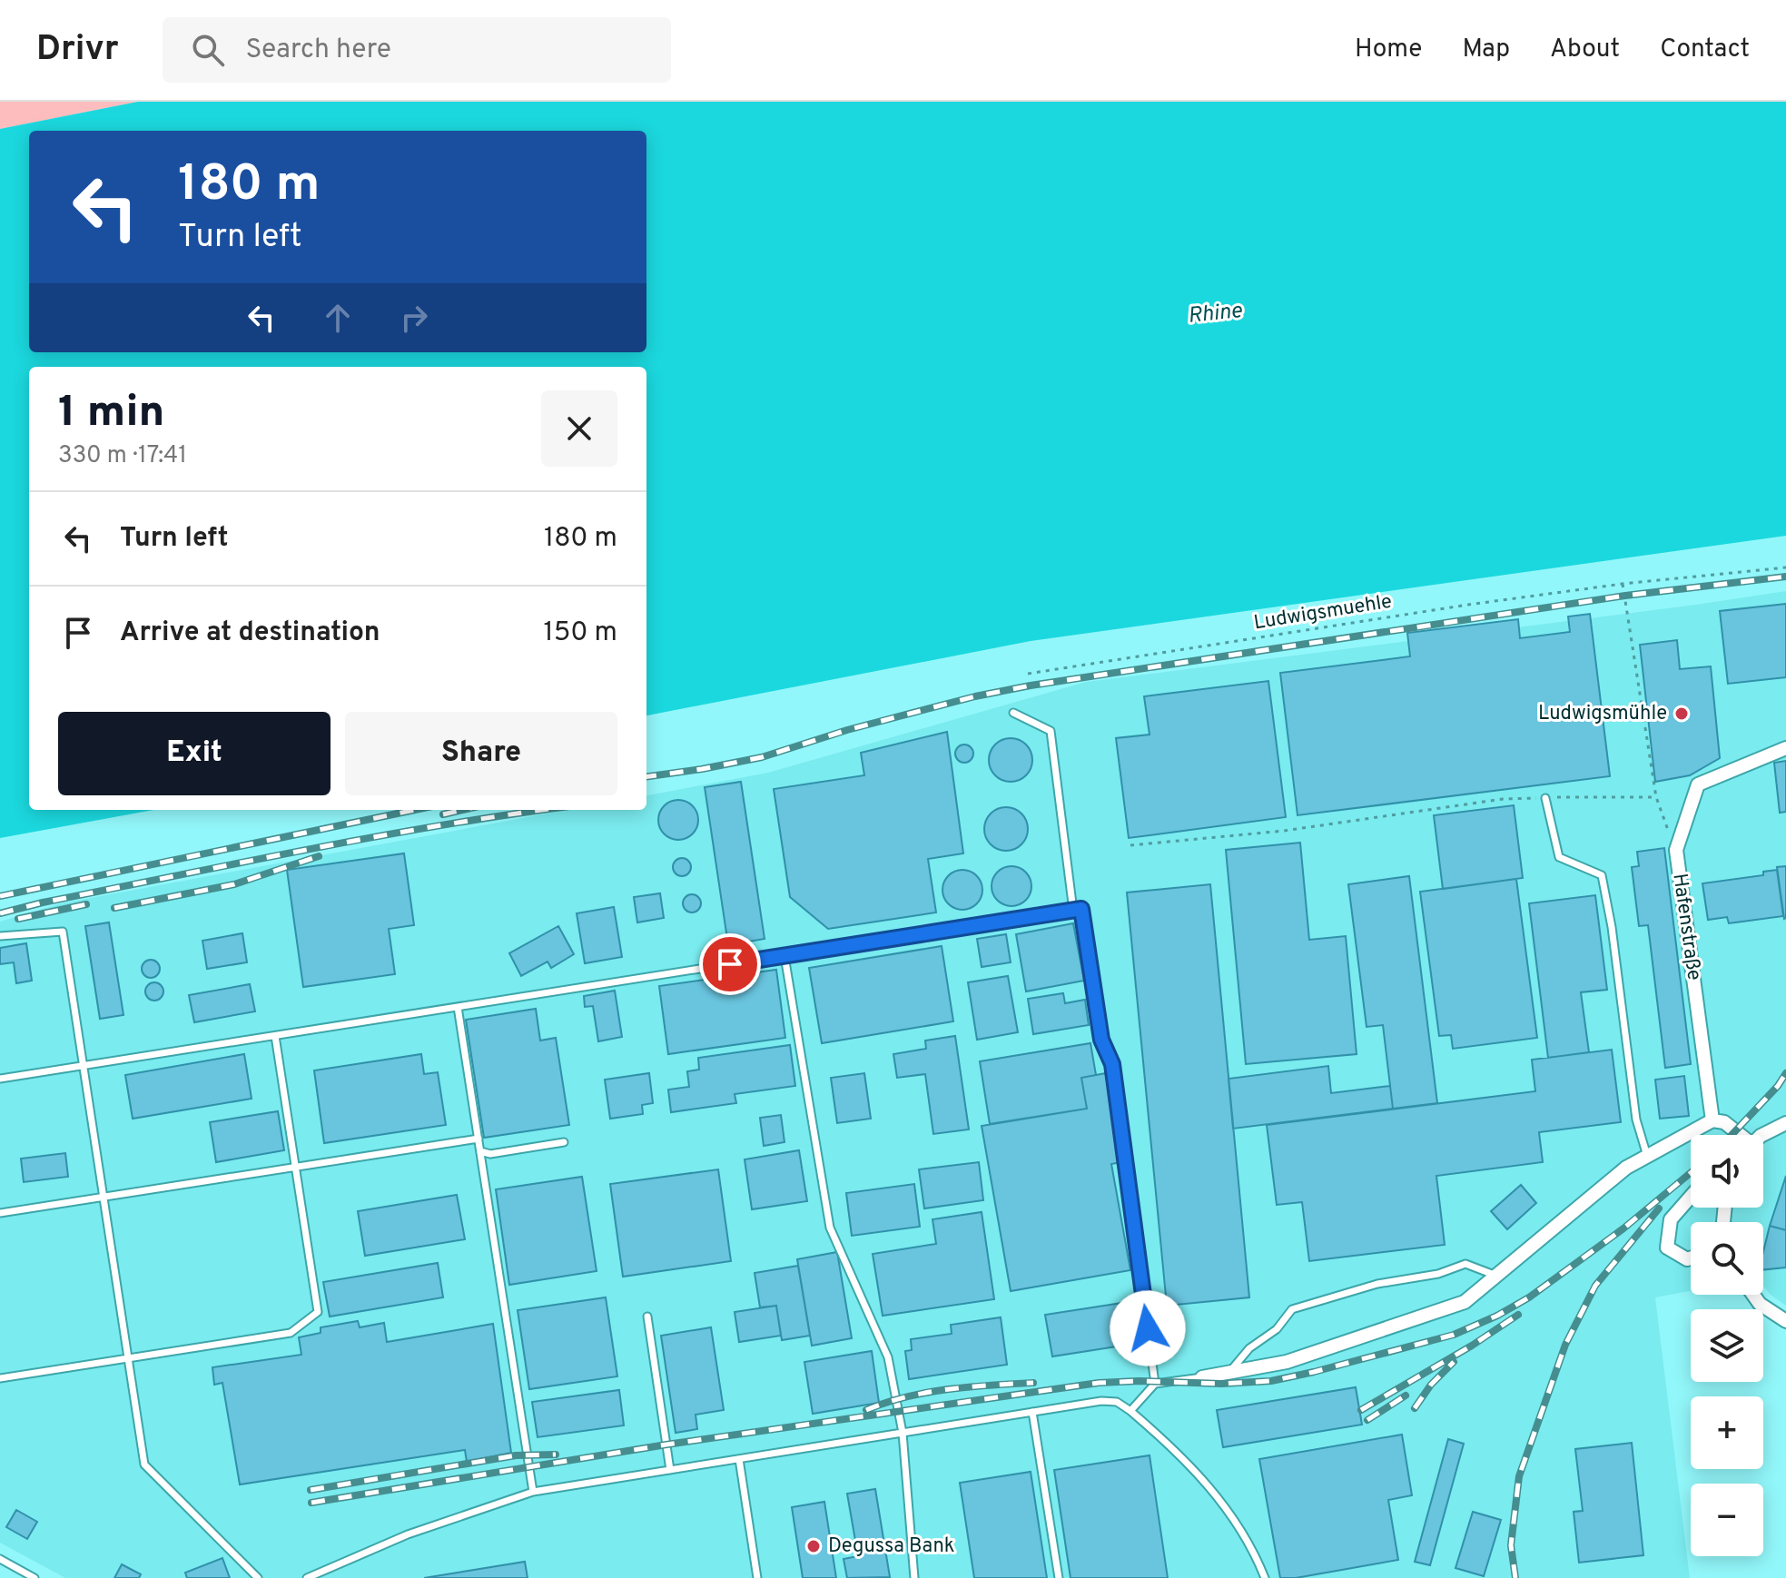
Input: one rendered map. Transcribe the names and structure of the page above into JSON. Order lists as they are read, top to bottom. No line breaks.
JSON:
{"streets":{"street":["Hafenstraße"],"path":["Ludwigsmuehle"]},"water":["Rhine"],"places":["Ludwigsmühle","Degussa Bank"],"page":{"header":"Drivr","search":"Search here","nav":["Home","Map","About","Contact"],"turn":["180 m","Turn left"],"heading":["1 min","330 m · 17:41"],"list":[{"name":"Turn left","value":"180 m"},{"name":"Arrive at destination","value":"150 m"}],"buttons":["Exit","Share"],"map_buttons":["+","−"]}}
